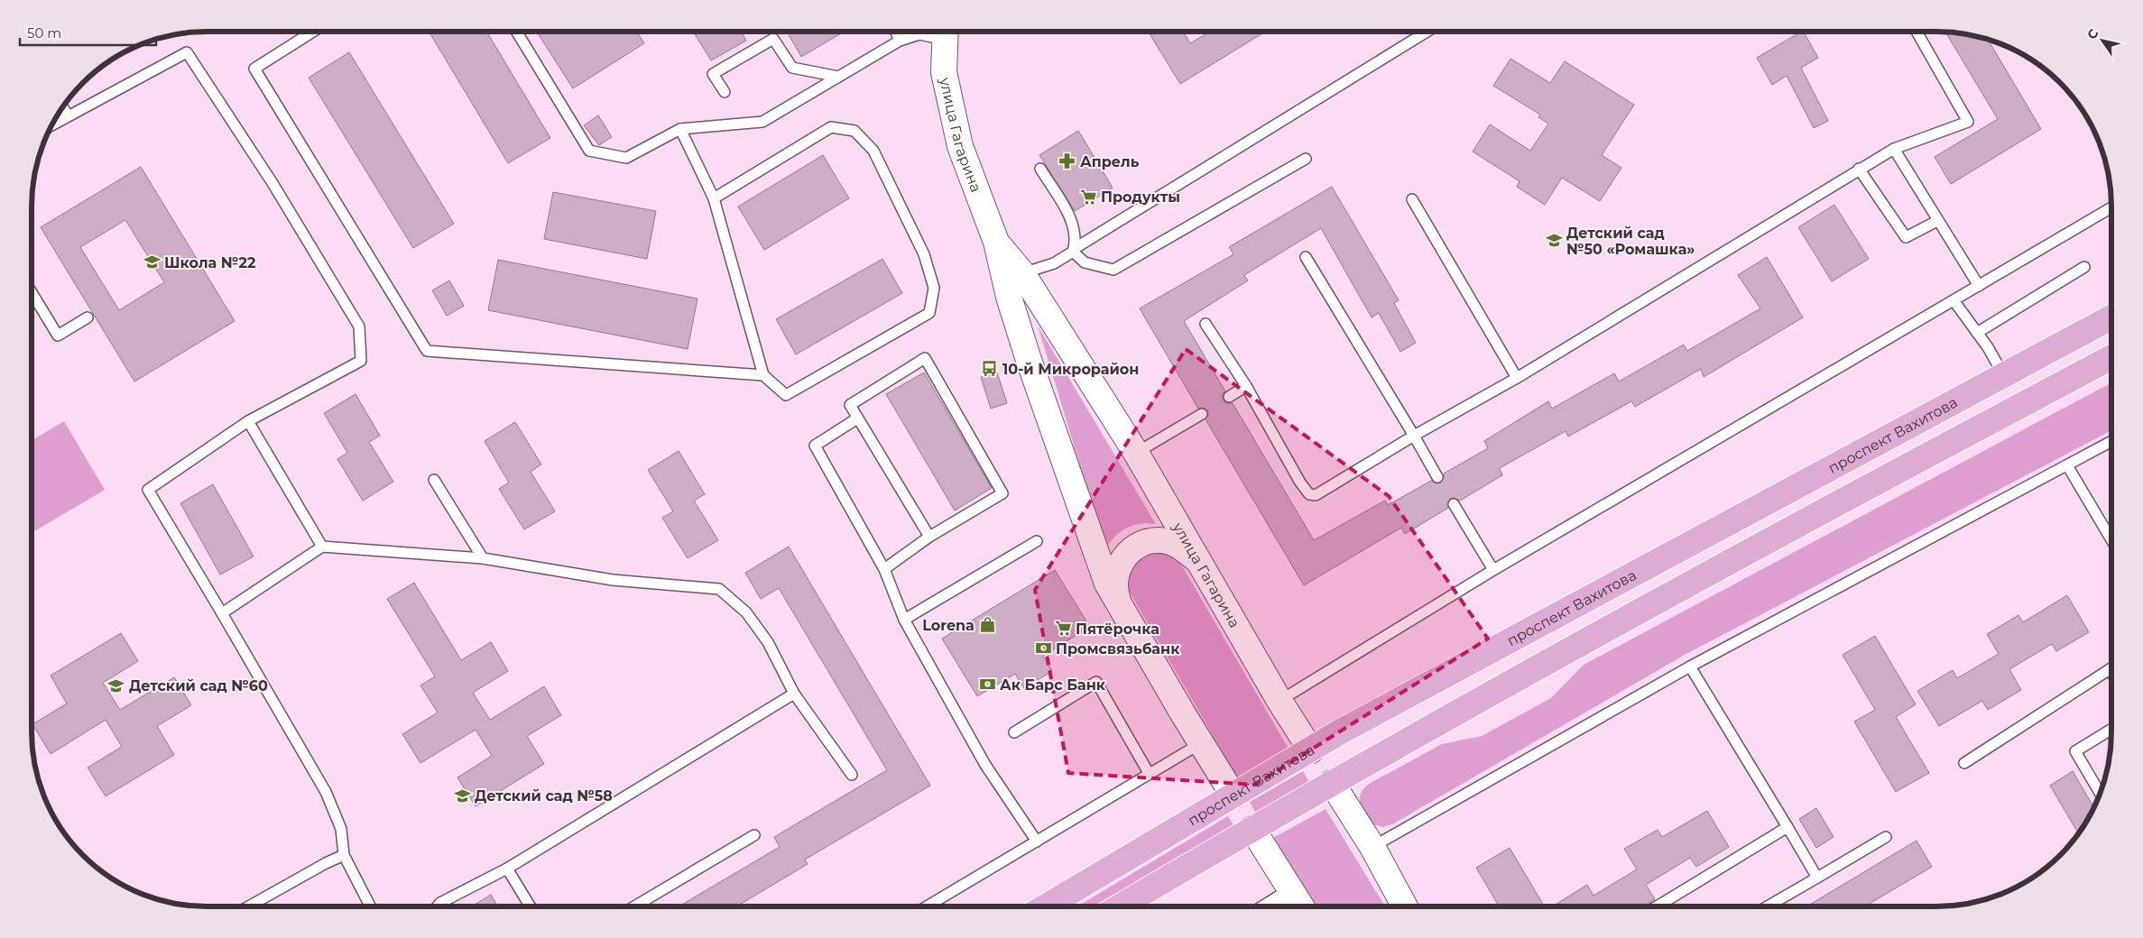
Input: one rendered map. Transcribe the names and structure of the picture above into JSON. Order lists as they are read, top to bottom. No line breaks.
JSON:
{"streets":{"main road":["улица Гагарина","проспект Вахитова"]},"crossings":[["улица Гагарина","проспект Вахитова"]],"places":{"pharmacy":["Апрель"],"supermarket":["Продукты","Пятёрочка"],"school or university":["Детский сад №50 «Ромашка»","Школа №22","Детский сад №60","Детский сад №58"],"bus stop":["10-й Микрорайон"],"shop":["Lorena"],"bank":["Промсвязьбанк","Ак Барс Банк"]},"scale_bar":"50 m","north":"top left"}
